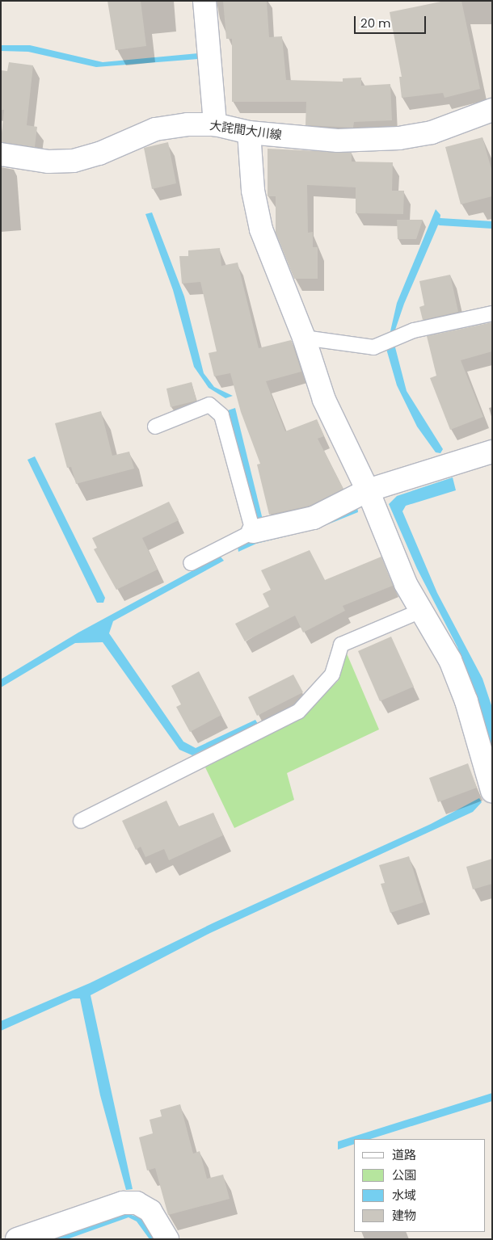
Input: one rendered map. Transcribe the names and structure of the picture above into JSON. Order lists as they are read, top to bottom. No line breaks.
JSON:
{"streets":{"street":["大詫間大川線"]},"legend":["道路","公園","水域","建物"],"scale_bar":"20 m"}
